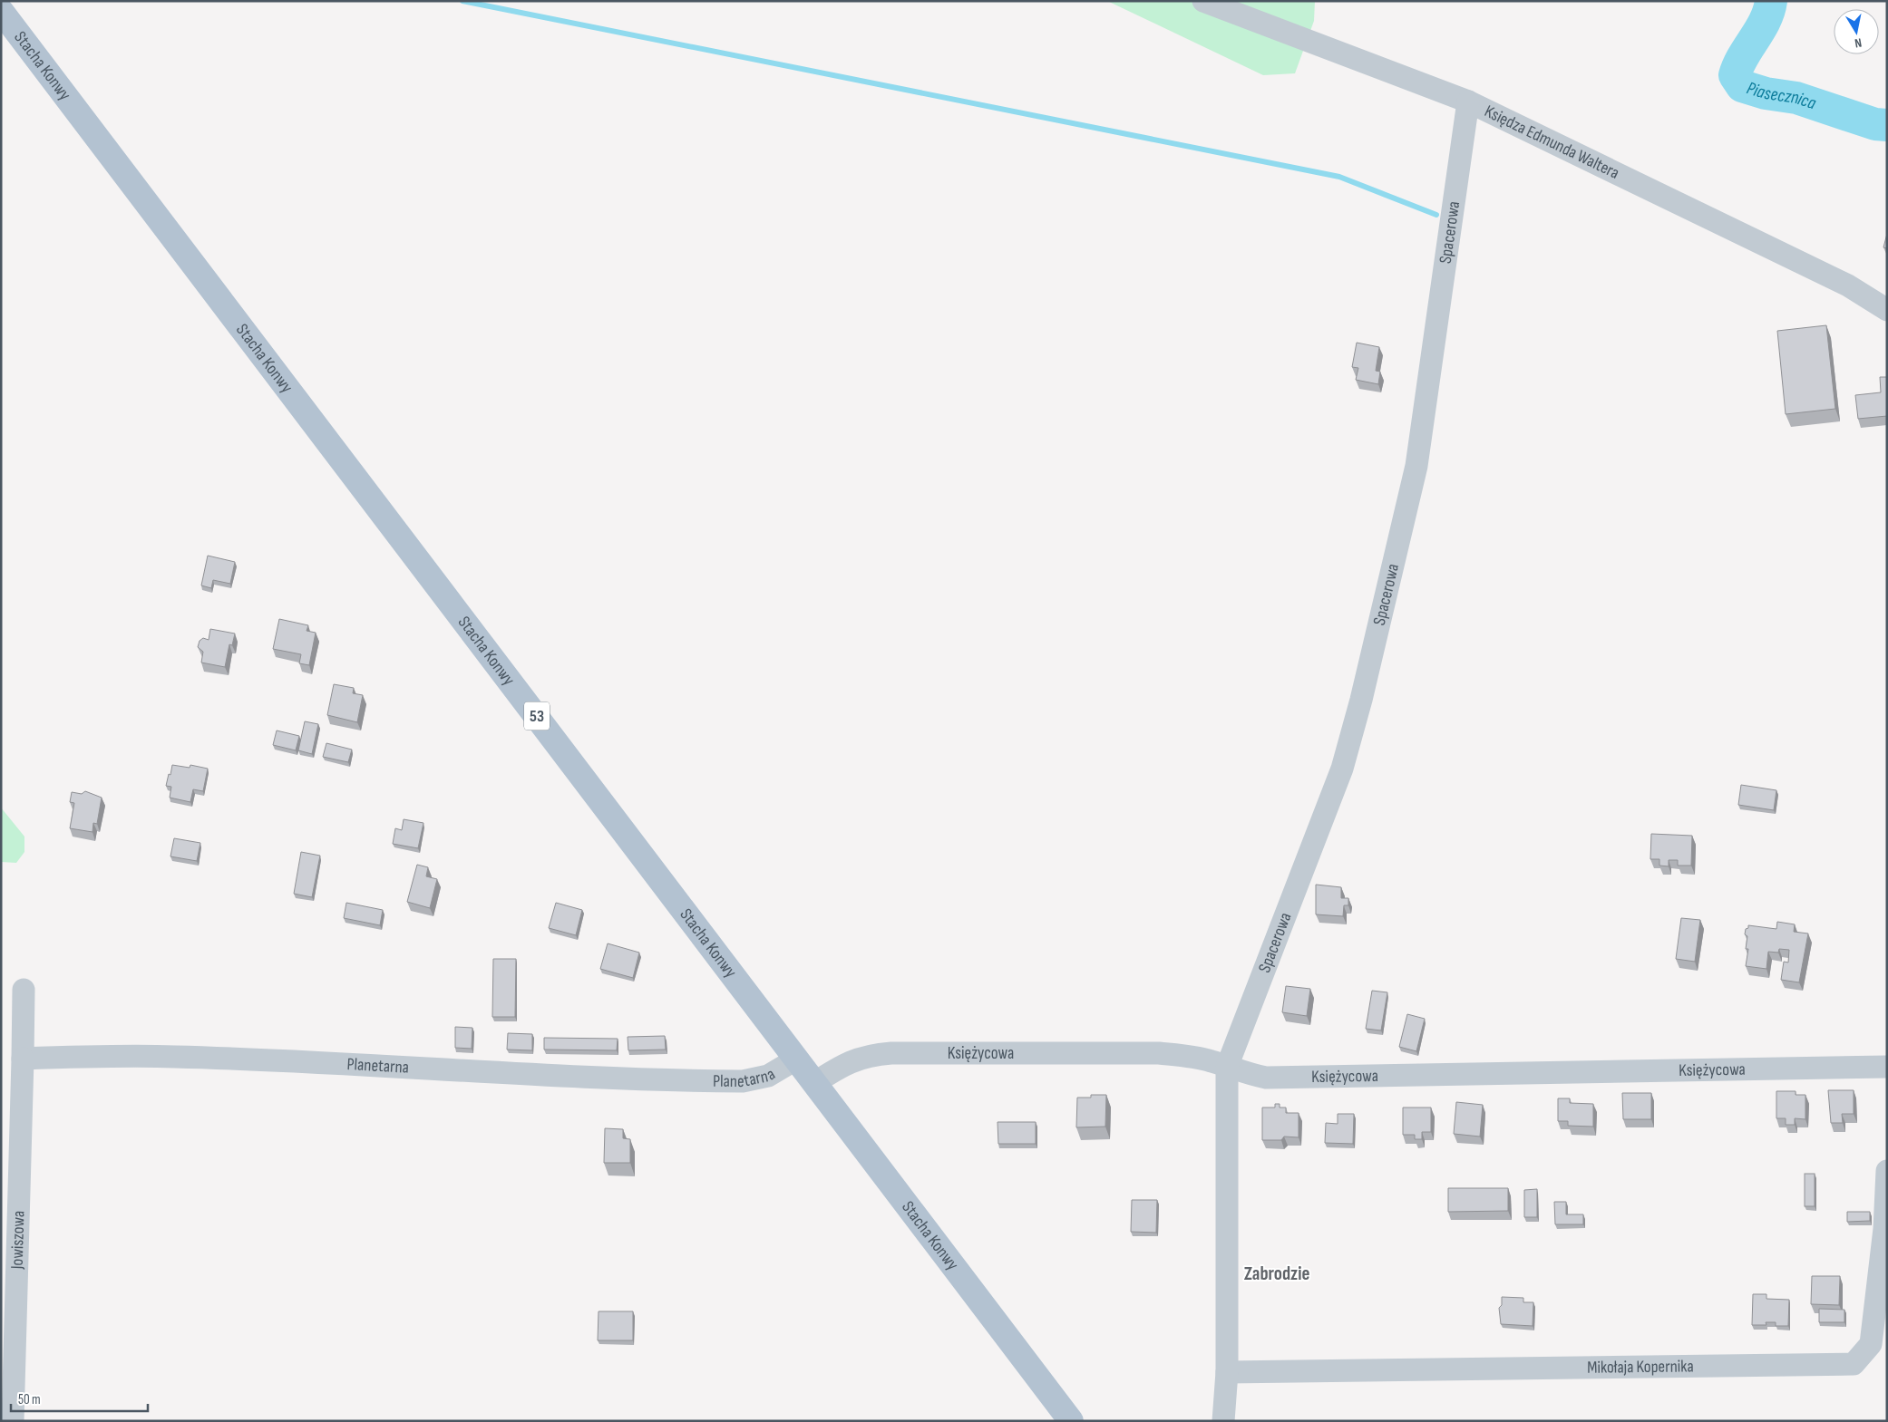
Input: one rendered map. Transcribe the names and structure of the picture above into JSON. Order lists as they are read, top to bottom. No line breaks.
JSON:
{"streets":{"main road":["Stacha Konwy","53"],"street":["Księdza Edmunda Waltera","Spacerowa","Księżycowa","Planetarna","Jowiszowa","Mikołaja Kopernika"]},"crossings":[["Stacha Konwy","Księżycowa"],["Stacha Konwy","Planetarna"],["Księdza Edmunda Waltera","Spacerowa"],["Spacerowa","Księżycowa"],["Planetarna","Jowiszowa"]],"districts":["Zabrodzie"],"water":["Piasecznica"],"scale_bar":"50 m","north":"bottom"}
